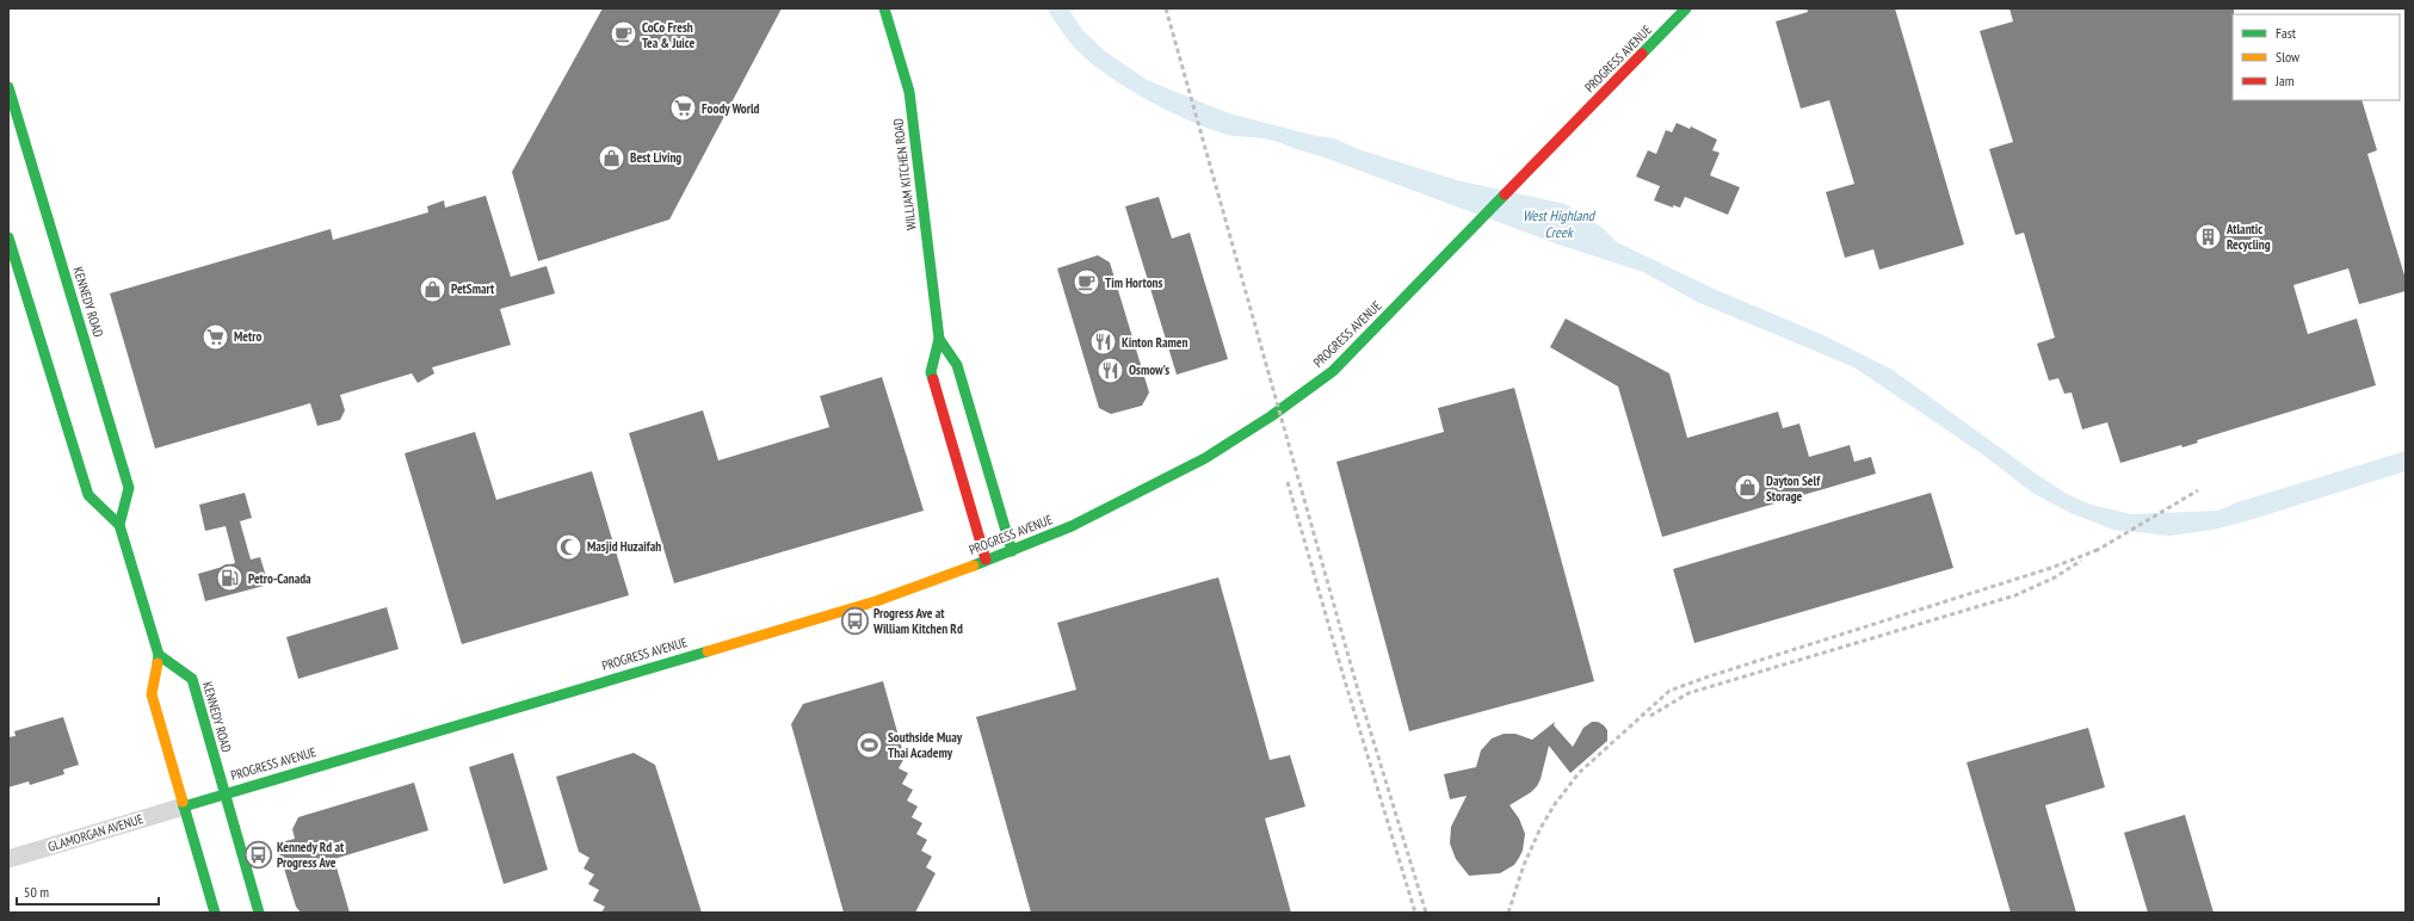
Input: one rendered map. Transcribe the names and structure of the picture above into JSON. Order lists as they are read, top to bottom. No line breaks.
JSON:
{"streets":{"main road":["PROGRESS AVENUE","WILLIAM KITCHEN ROAD","KENNEDY ROAD"],"street":["GLAMORGAN AVENUE"]},"crossings":[["PROGRESS AVENUE","WILLIAM KITCHEN ROAD"],["PROGRESS AVENUE","KENNEDY ROAD"],["PROGRESS AVENUE","GLAMORGAN AVENUE"]],"water":["West Highland Creek"],"places":{"cafe":["CoCo Fresh Tea & Juice","Tim Hortons"],"supermarket":["Foody World","Metro"],"shop":["Best Living","PetSmart","Dayton Self Storage"],"building":["Atlantic Recycling"],"restaurant":["Kinton Ramen","Osmow's"],"mosque":["Masjid Huzaifah"],"fuel station":["Petro-Canada"],"bus stop":["Progress Ave at William Kitchen Rd","Kennedy Rd at Progress Ave"],"sports":["Southside Muay Thai Academy"]},"legend":["Fast","Slow","Jam"],"scale_bar":"50 m"}
